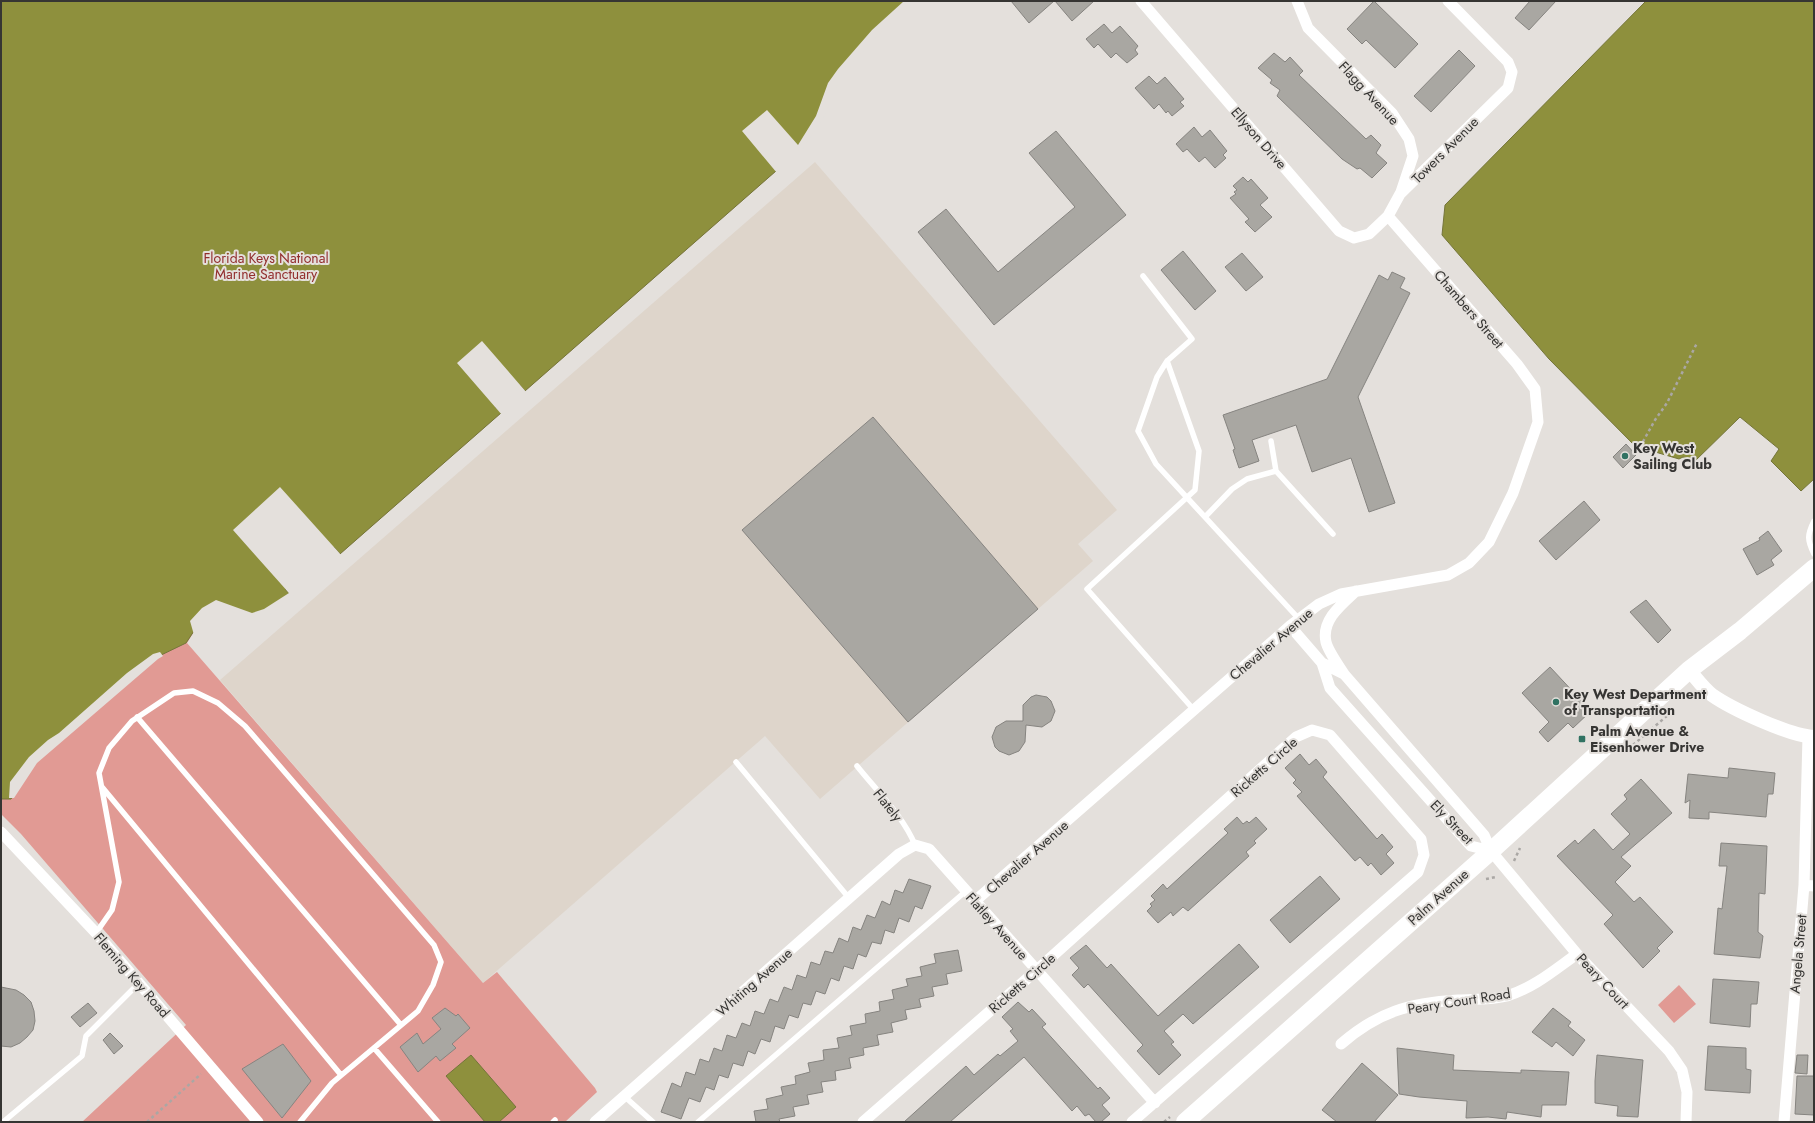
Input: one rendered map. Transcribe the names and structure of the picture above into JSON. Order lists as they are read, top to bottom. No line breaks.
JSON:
{"streets":{"main road":["Palm Avenue"],"street":["Flagg Avenue","Ellyson Drive","Towers Avenue","Chambers Street","Chevalier Avenue","Ricketts Circle","Ely Street","Flatley Avenue","Angela Street","Fleming Key Road","Peary Court","Whiting Avenue","Peary Court Road"],"lane":["Flately"]},"crossings":[["Flagg Avenue","Towers Avenue"],["Ellyson Drive","Towers Avenue"],["Ellyson Drive","Chambers Street"],["Towers Avenue","Chambers Street"],["Chambers Street","Chevalier Avenue"],["Chevalier Avenue","Ely Street"],["Chevalier Avenue","Flatley Avenue"],["Ricketts Circle","Flatley Avenue"],["Flately","Flatley Avenue"],["Flately","Whiting Avenue"],["Ely Street","Palm Avenue"],["Ely Street","Peary Court"],["Palm Avenue","Peary Court"],["Flatley Avenue","Whiting Avenue"],["Peary Court","Peary Court Road"]],"parks":["Florida Keys National Marine Sanctuary"],"places":{"other":["Key West Sailing Club","Key West Department of Transportation"],"transit":["Palm Avenue & Eisenhower Drive"]}}
